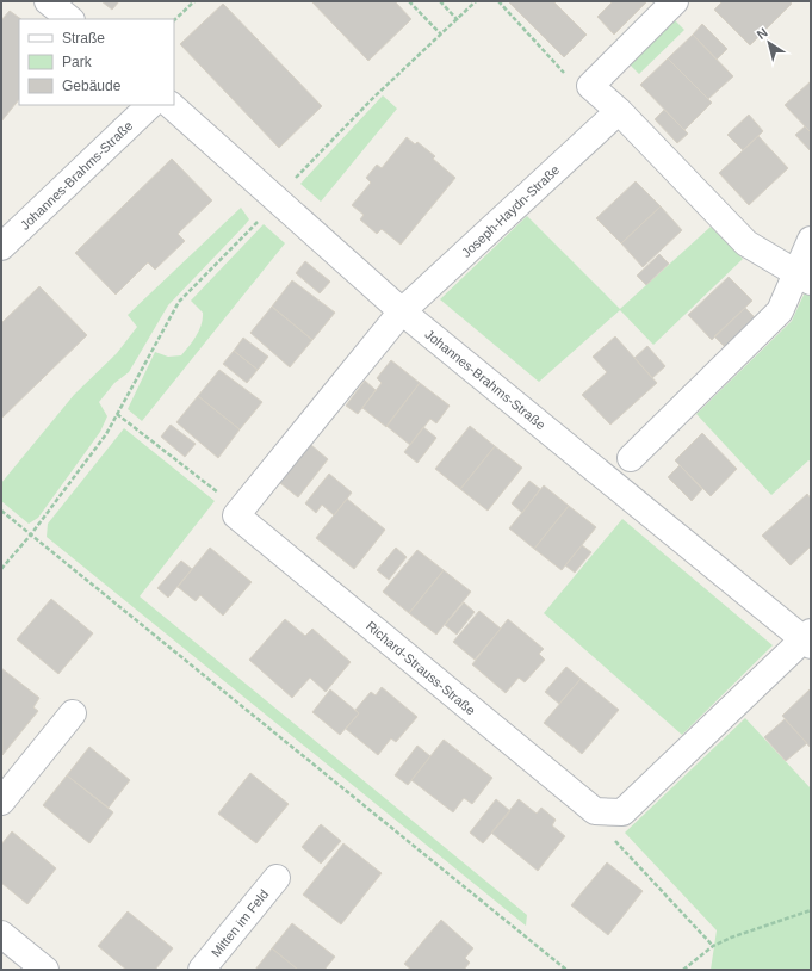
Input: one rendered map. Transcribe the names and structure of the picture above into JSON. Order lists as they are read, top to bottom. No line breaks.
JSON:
{"streets":{"street":["Johannes-Brahms-Straße","Joseph-Haydn-Straße","Richard-Strauss-Straße","Mitten im Feld"]},"crossings":[["Johannes-Brahms-Straße","Joseph-Haydn-Straße"]],"legend":["Straße","Park","Gebäude"],"north":"top left"}
